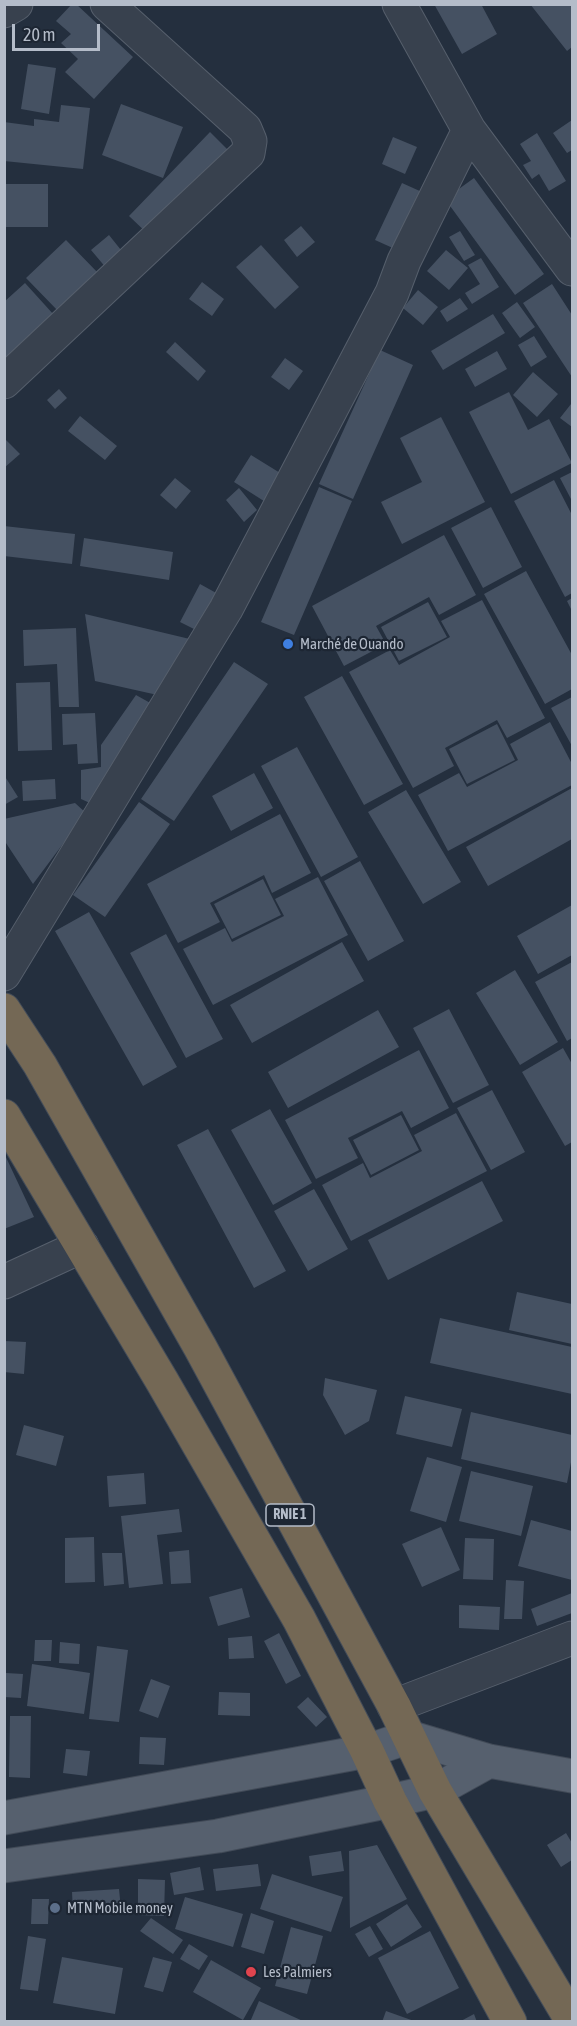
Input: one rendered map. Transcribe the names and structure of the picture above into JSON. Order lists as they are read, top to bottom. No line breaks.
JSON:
{"streets":{"highway":["RNIE 1"]},"places":["Marché de Ouando","MTN Mobile money","Les Palmiers"],"scale_bar":"20 m"}
